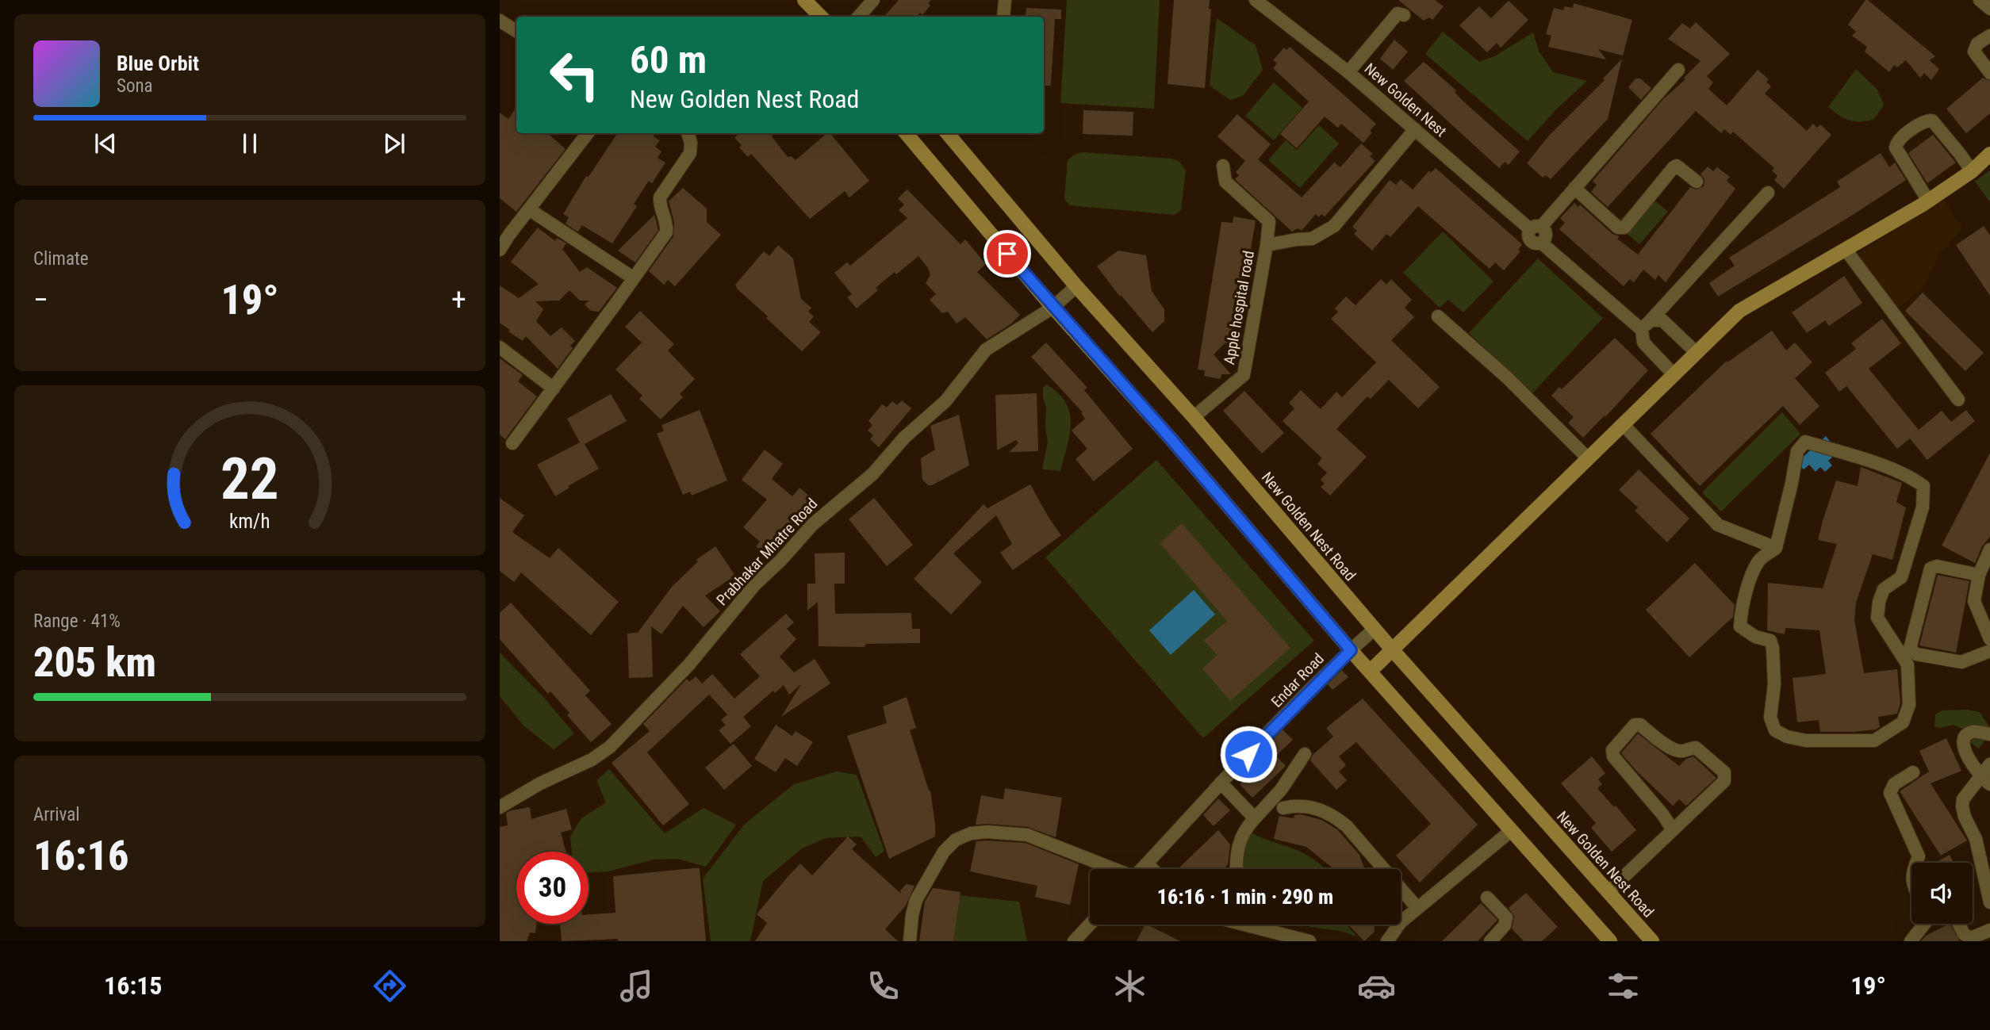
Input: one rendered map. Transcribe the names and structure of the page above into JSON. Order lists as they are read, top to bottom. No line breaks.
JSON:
{"streets":{"main road":["New Golden Nest Road"],"street":["New Golden Nest","Apple hospital road","Prabhakar Mhatre Road","Endar Road"]},"crossings":[["New Golden Nest","Apple hospital road"],["Apple hospital road","New Golden Nest Road"],["New Golden Nest Road","Prabhakar Mhatre Road"],["New Golden Nest Road","Endar Road"]],"page":{"turn":["60 m","New Golden Nest Road"],"song":["Blue Orbit","Sona"],"tile":["Climate",["Range · 41%","205 km"],["Arrival","16:16"]],"heat":["−","19°","+"],"limit":"30","trip":"16:16 · 1 min · 290 m","tabs":["16:15","19°"],"gauge":["22","km/h"]}}
